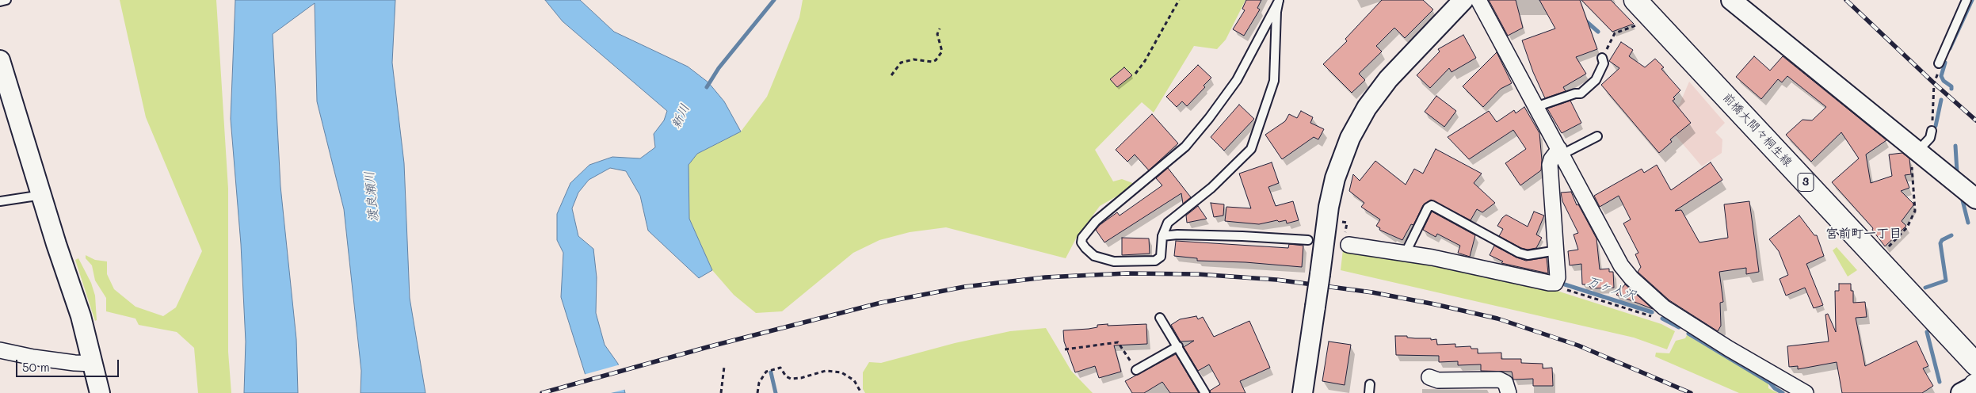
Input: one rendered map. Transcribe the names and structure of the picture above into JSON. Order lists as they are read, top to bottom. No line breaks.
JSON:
{"streets":{"main road":["前橋大間々桐生線","3"]},"districts":["宮前町一丁目"],"water":["新川","渡良瀬川","万ヶ入沢"],"scale_bar":"50 m"}
